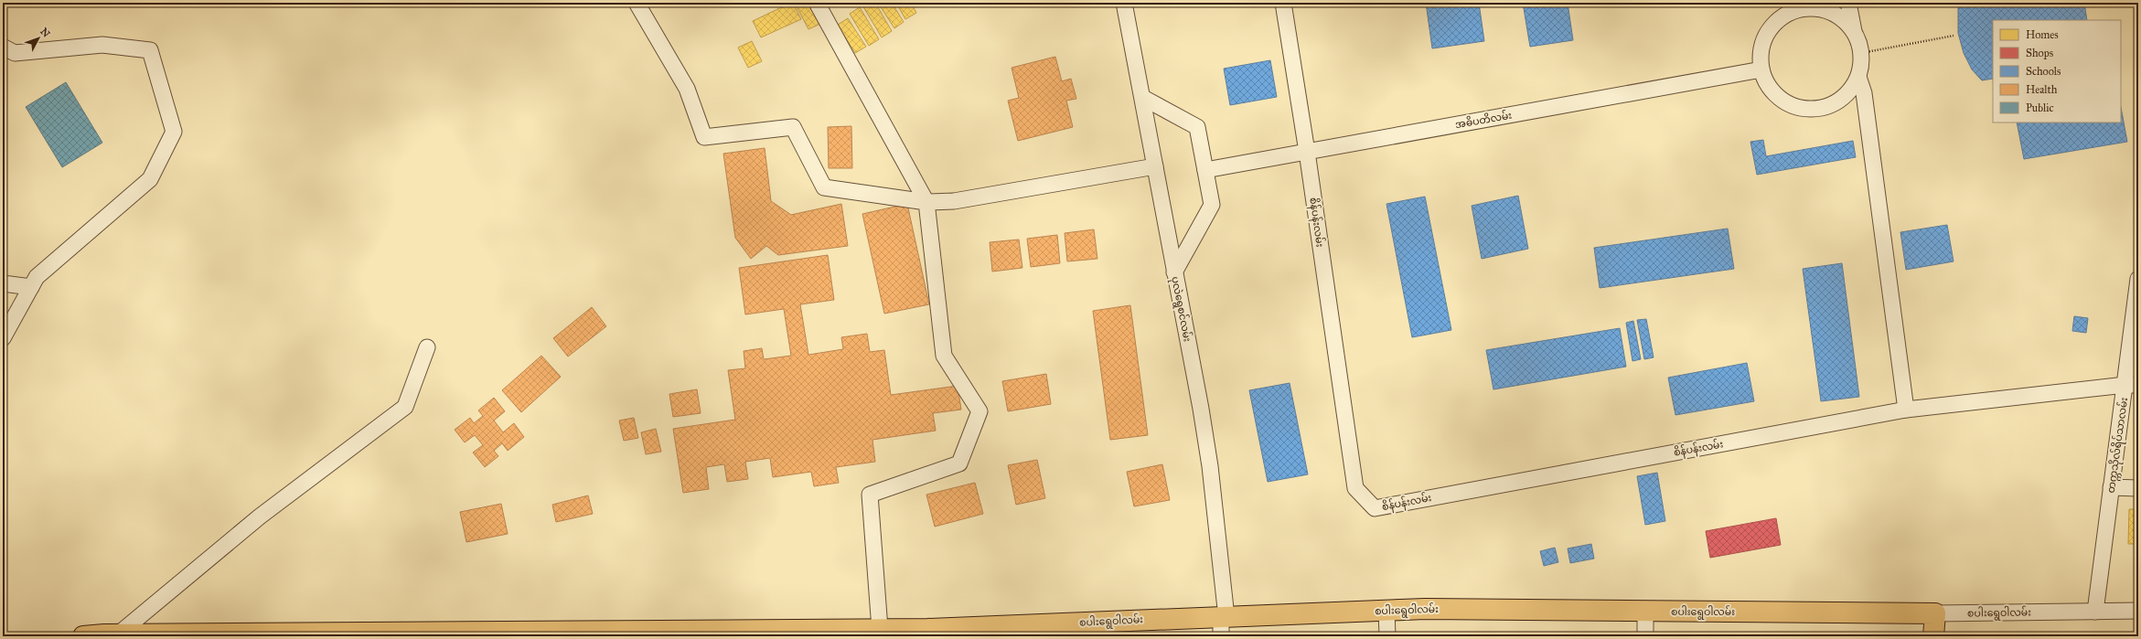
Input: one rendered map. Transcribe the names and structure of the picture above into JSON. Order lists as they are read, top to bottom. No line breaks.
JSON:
{"streets":{"main road":["စပါးရွေဝါလမ်း"],"street":["အဓိပတိလမ်း","စိန်ပန်းလမ်း","ပုလဲရွေစင်လမ်း","တက္ကသိုလ်ရိပ်သာလမ်း"]},"crossings":[["အဓိပတိလမ်း","စိန်ပန်းလမ်း"],["ပုလဲရွေစင်လမ်း","စပါးရွေဝါလမ်း"],["တက္ကသိုလ်ရိပ်သာလမ်း","စပါးရွေဝါလမ်း"]],"legend":["Homes","Shops","Schools","Health","Public"],"north":"top right"}
